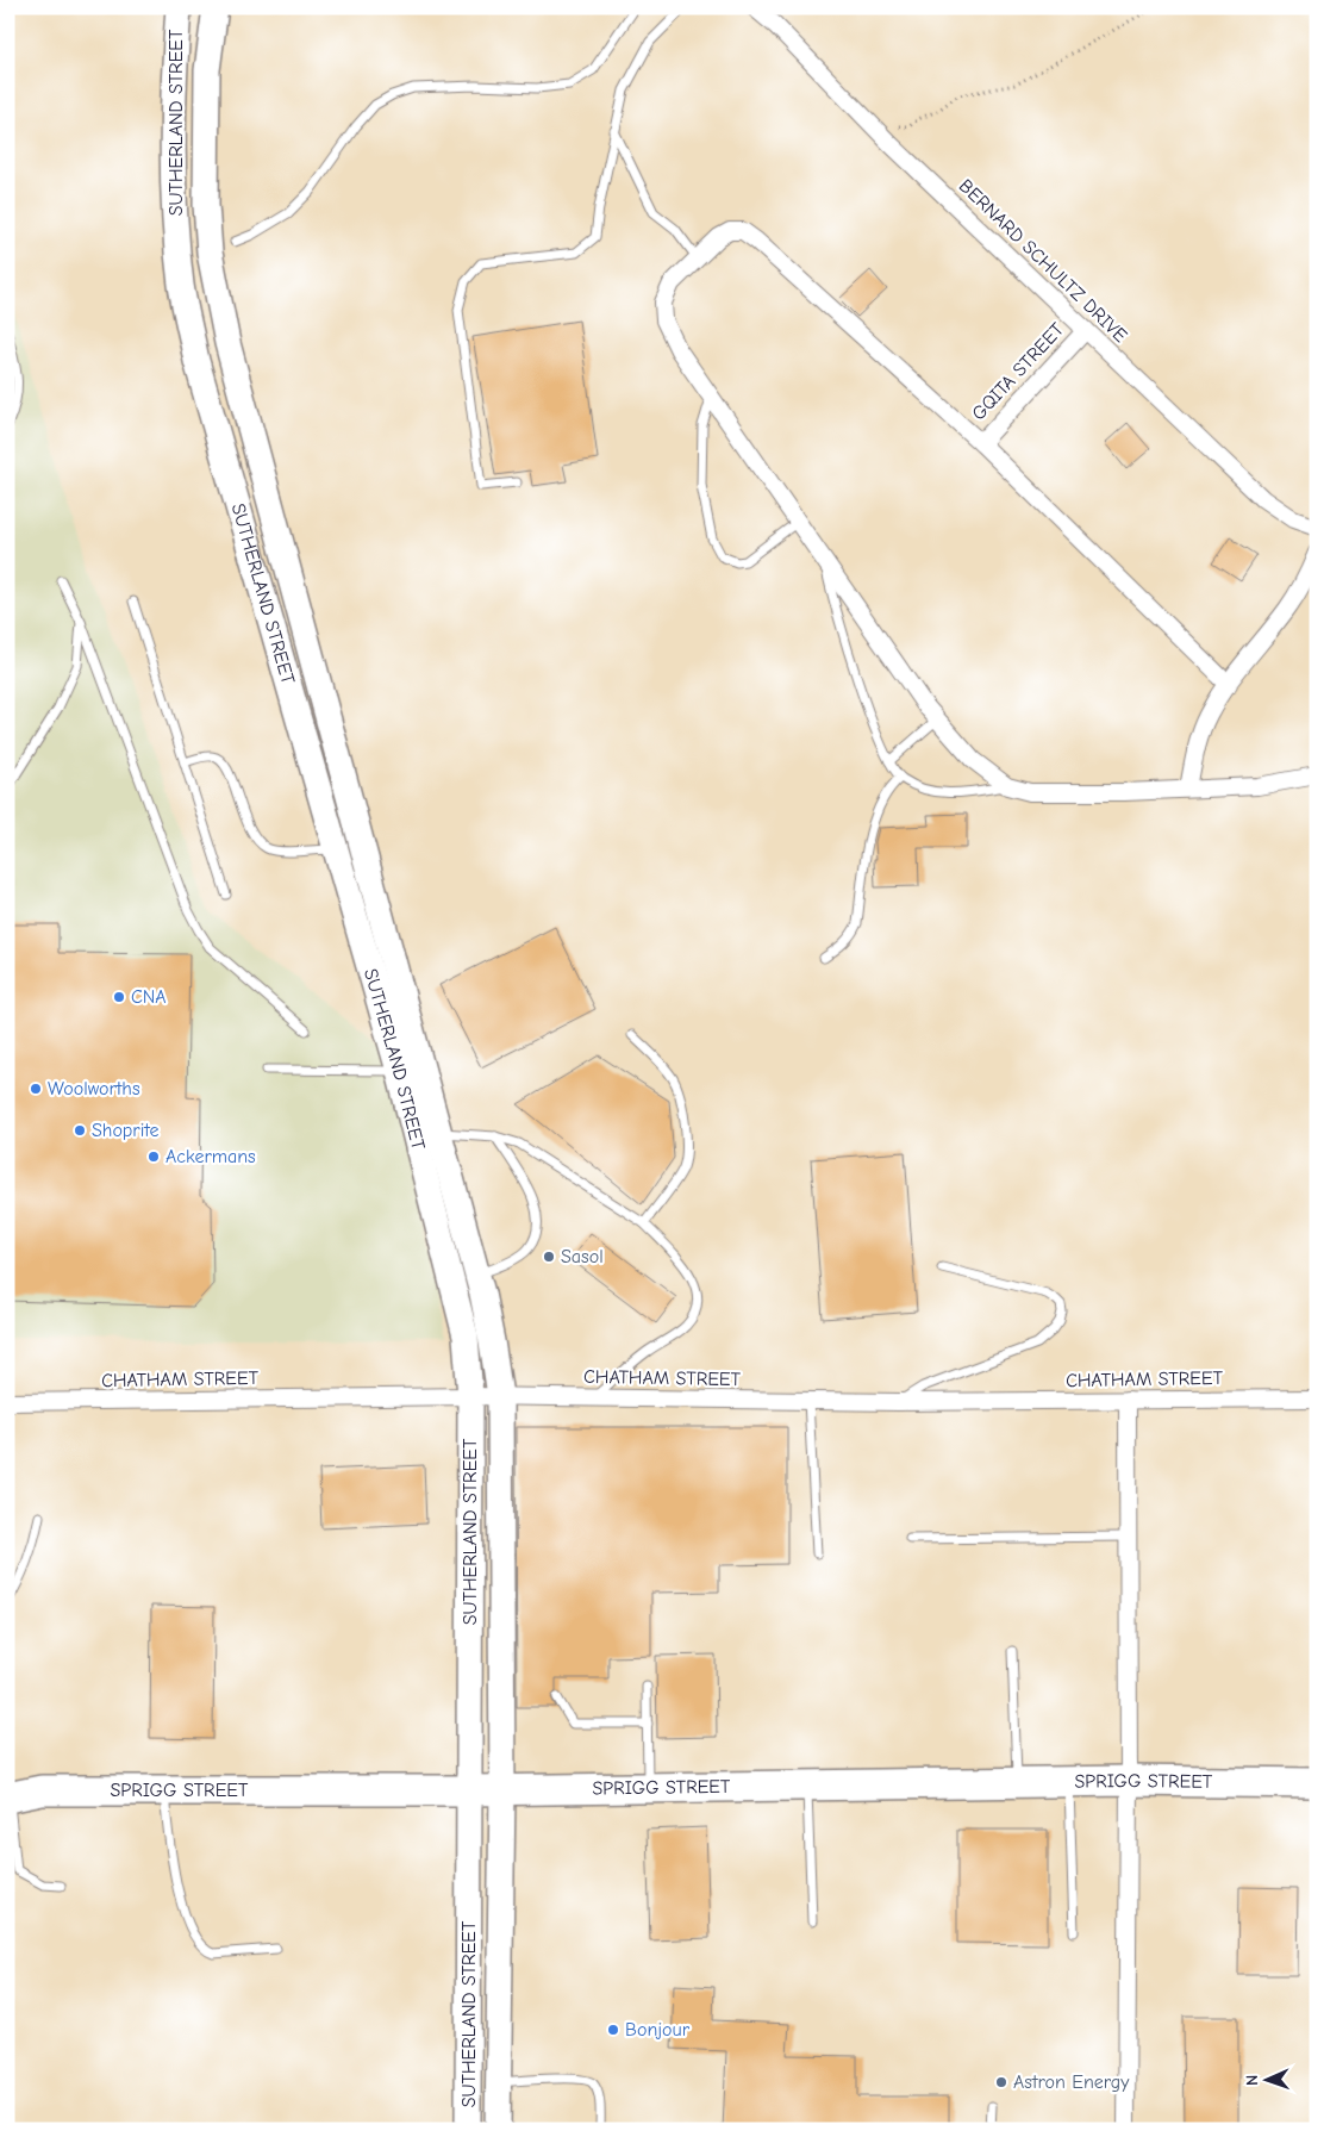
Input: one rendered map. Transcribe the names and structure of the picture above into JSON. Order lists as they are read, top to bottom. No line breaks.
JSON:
{"streets":{"highway":["SPRIGG STREET"],"main road":["SUTHERLAND STREET"],"street":["BERNARD SCHULTZ DRIVE","GQITA STREET","CHATHAM STREET"]},"crossings":[["SUTHERLAND STREET","CHATHAM STREET"],["SUTHERLAND STREET","SPRIGG STREET"],["BERNARD SCHULTZ DRIVE","GQITA STREET"]],"places":["CNA","Woolworths","Shoprite","Ackermans","Sasol","Bonjour","Astron Energy"],"north":"left"}
